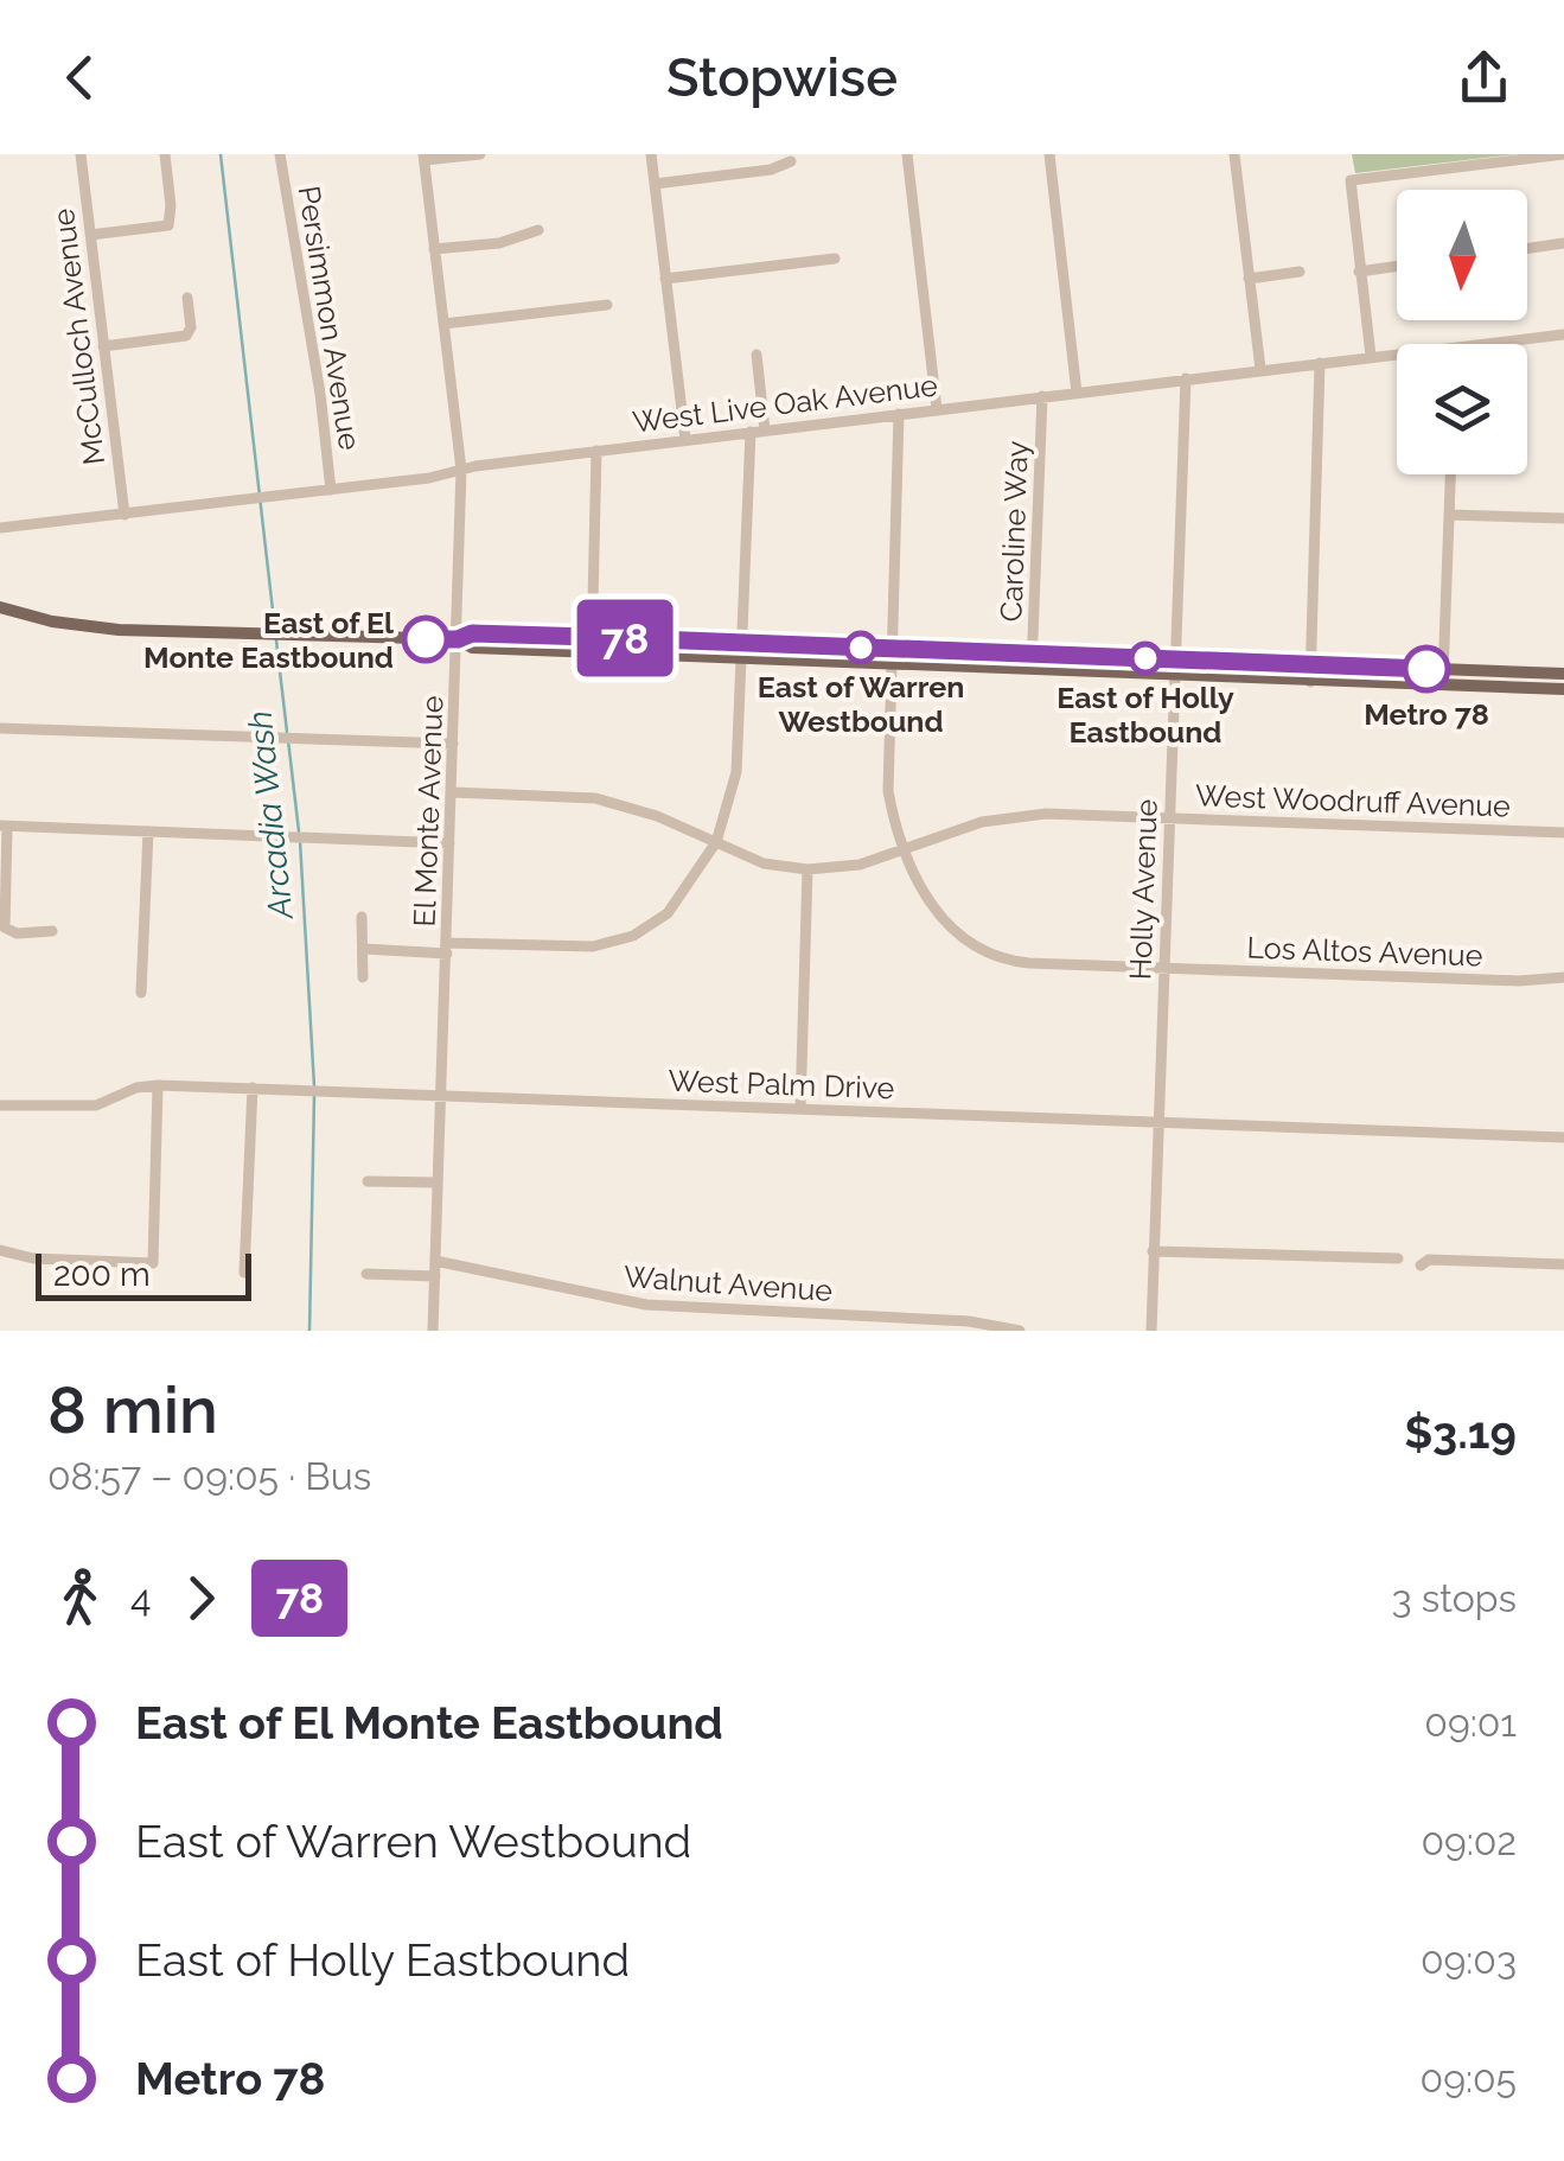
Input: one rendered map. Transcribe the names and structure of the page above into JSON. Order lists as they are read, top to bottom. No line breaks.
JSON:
{"streets":{"street":["Persimmon Avenue","McCulloch Avenue","West Live Oak Avenue","Caroline Way","West Woodruff Avenue","El Monte Avenue","Holly Avenue","Los Altos Avenue","West Palm Drive","Walnut Avenue"]},"crossings":[["Persimmon Avenue","West Live Oak Avenue"],["McCulloch Avenue","West Live Oak Avenue"],["West Live Oak Avenue","Caroline Way"],["West Live Oak Avenue","El Monte Avenue"],["West Live Oak Avenue","Holly Avenue"],["West Live Oak Avenue","Los Altos Avenue"],["West Woodruff Avenue","El Monte Avenue"],["West Woodruff Avenue","Holly Avenue"],["West Woodruff Avenue","Los Altos Avenue"],["El Monte Avenue","West Palm Drive"],["El Monte Avenue","Walnut Avenue"],["Holly Avenue","Los Altos Avenue"],["Holly Avenue","West Palm Drive"]],"water":["Arcadia Wash"],"places":["East of El Monte Eastbound","East of Warren Westbound","East of Holly Eastbound","Metro 78"],"lines":["bus line 78"],"scale_bar":"200 m","north":"bottom","page":{"header":"Stopwise","on_map":"78","scale":"200 m","heading":["8 min","08:57 – 09:05 · Bus","$3.19"],"legs":["4","78","3 stops"],"list":[{"name":"East of El Monte Eastbound","value":"09:01"},{"name":"East of Warren Westbound","value":"09:02"},{"name":"East of Holly Eastbound","value":"09:03"},{"name":"Metro 78","value":"09:05"}]}}
